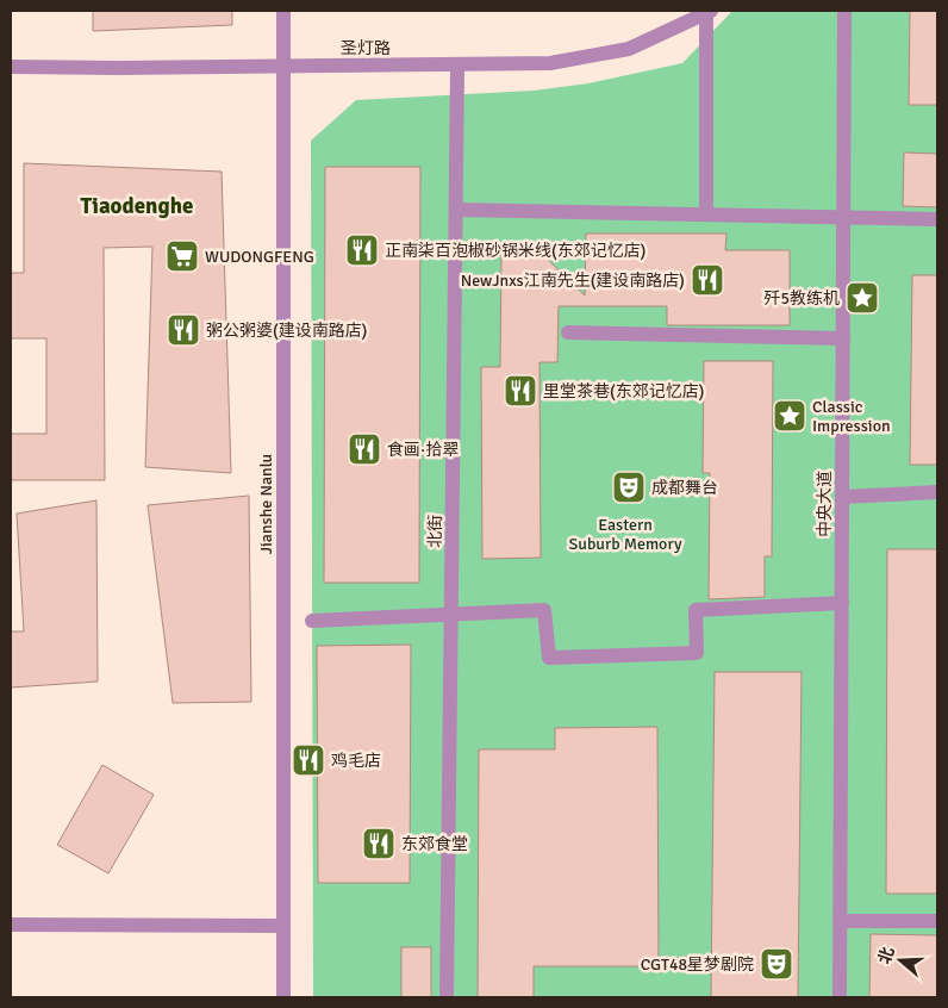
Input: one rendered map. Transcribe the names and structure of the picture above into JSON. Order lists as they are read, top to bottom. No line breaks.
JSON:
{"streets":{"street":["圣灯路","Jianshe Nanlu","中央大道","北街"]},"crossings":[["圣灯路","Jianshe Nanlu"],["圣灯路","北街"]],"districts":["Tiaodenghe"],"parks":["Eastern Suburb Memory"],"places":{"restaurant":["正南柒百泡椒砂锅米线(东郊记忆店)","NewJnxs江南先生(建设南路店)","粥公粥婆(建设南路店)","里堂茶巷(东郊记忆店)","食画·拾翠","鸡毛店","东郊食堂"],"supermarket":["WUDONGFENG"],"place":["歼5教练机","Classic Impression"],"theatre":["成都舞台","CGT48星梦剧院"]},"north":"left"}
